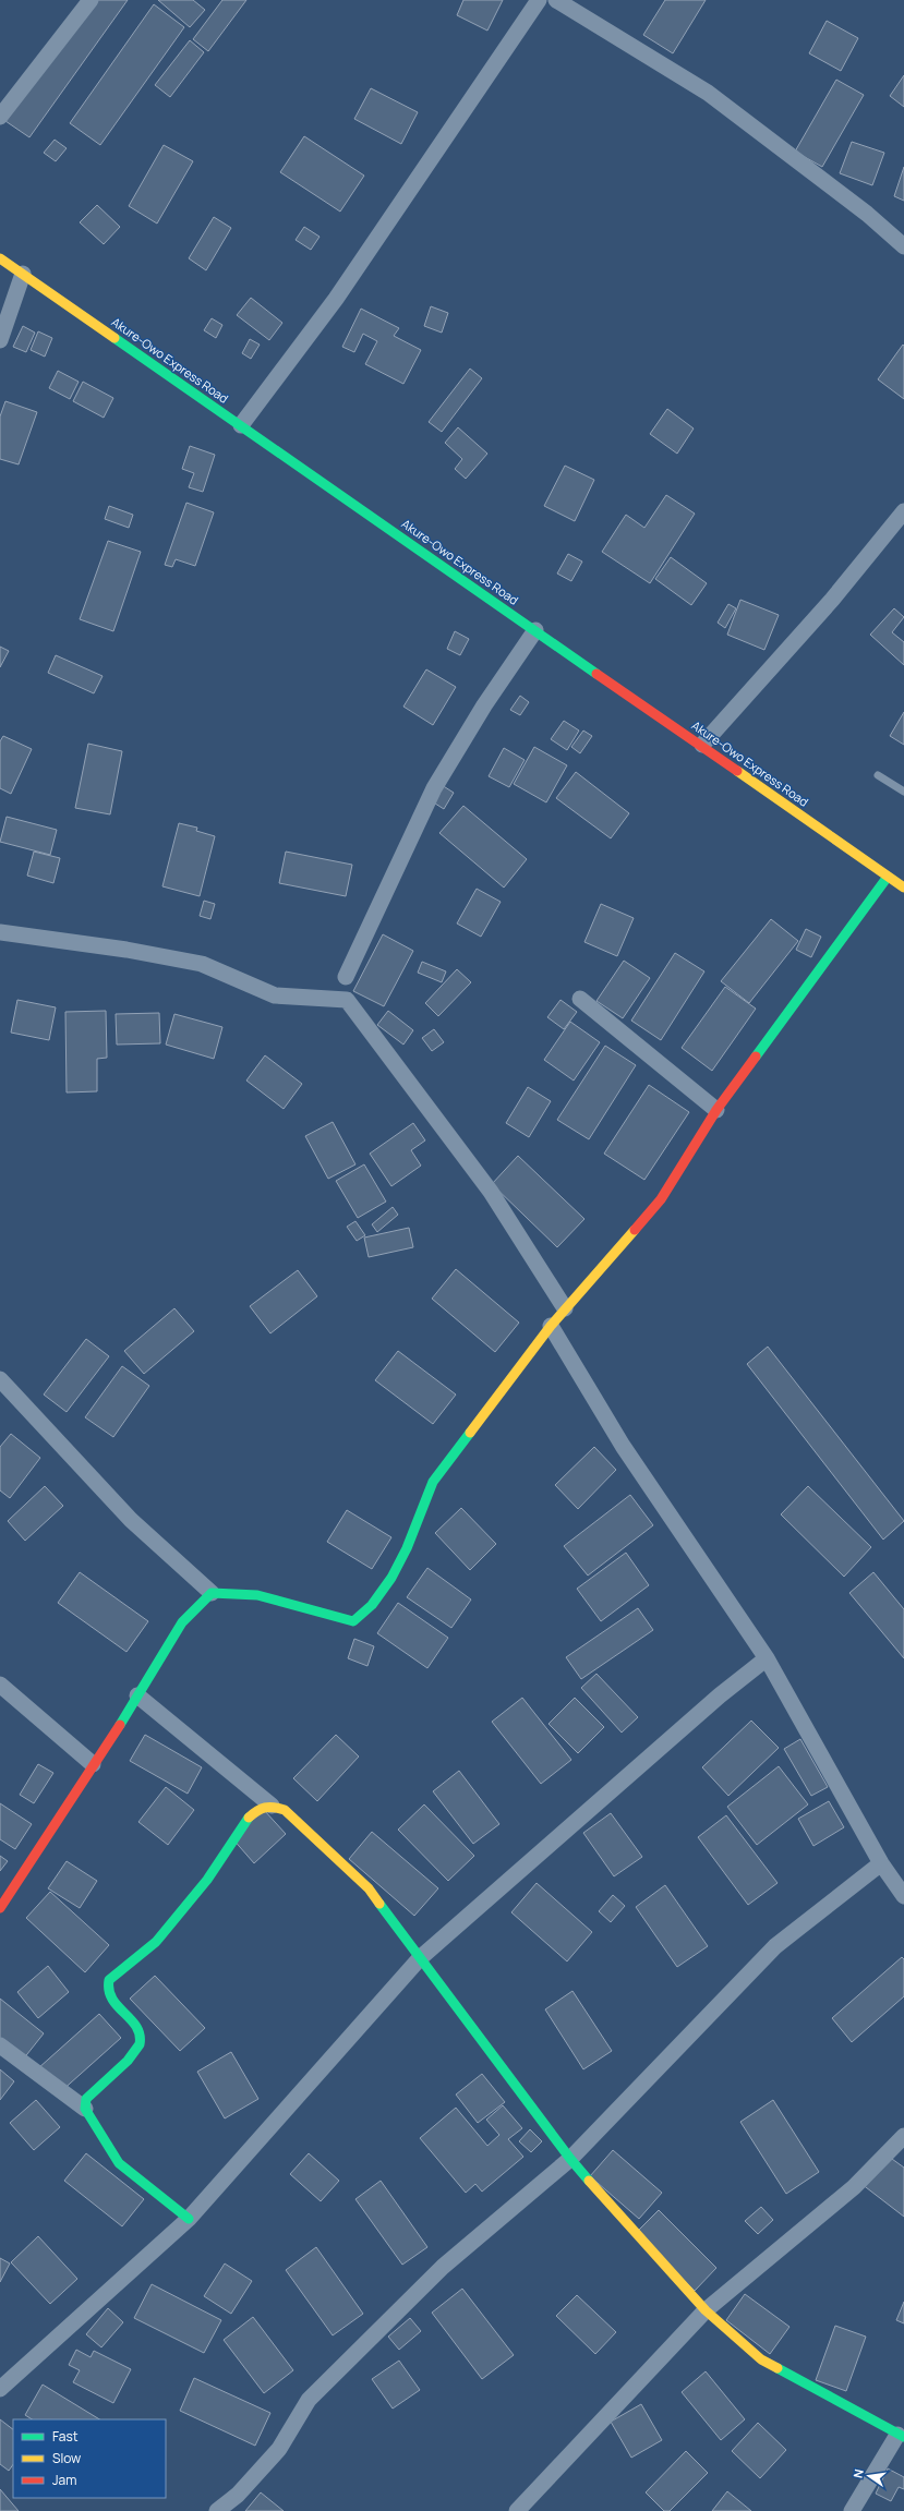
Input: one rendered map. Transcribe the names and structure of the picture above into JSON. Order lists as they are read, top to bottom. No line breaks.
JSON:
{"streets":{"main road":["Akure-Owo Express Road"]},"legend":["Fast","Slow","Jam"],"north":"left"}
